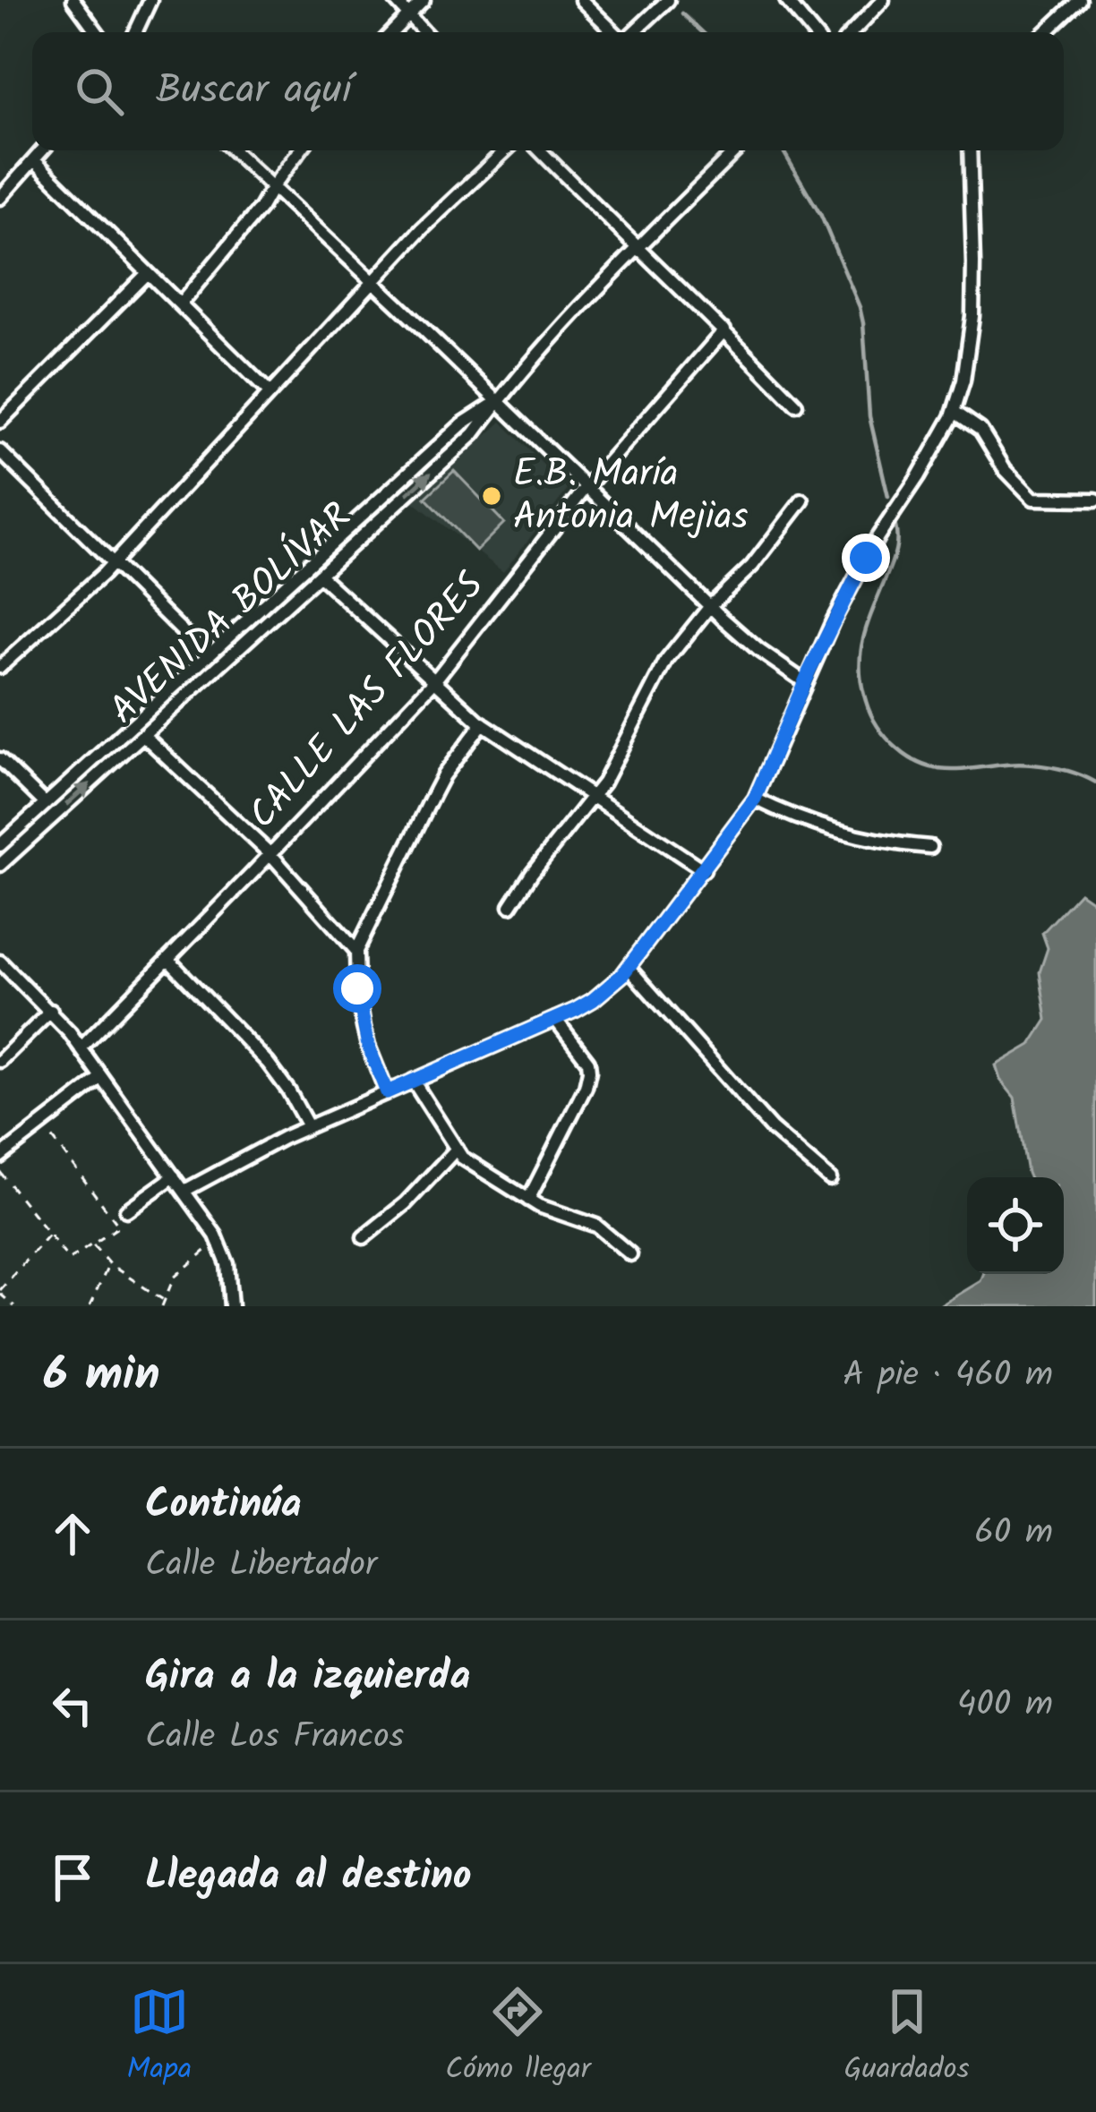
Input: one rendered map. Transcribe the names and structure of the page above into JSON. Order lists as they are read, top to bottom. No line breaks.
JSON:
{"streets":{"street":["AVENIDA BOLÍVAR","CALLE LAS FLORES"]},"places":["E.B. María Antonia Mejias"],"page":{"search":"Buscar aquí","heading":["6 min","A pie · 460 m"],"list":[["Continúa","Calle Libertador","60 m"],["Gira a la izquierda","Calle Los Francos","400 m"],"Llegada al destino"],"nav":["Mapa","Cómo llegar","Guardados"]}}
